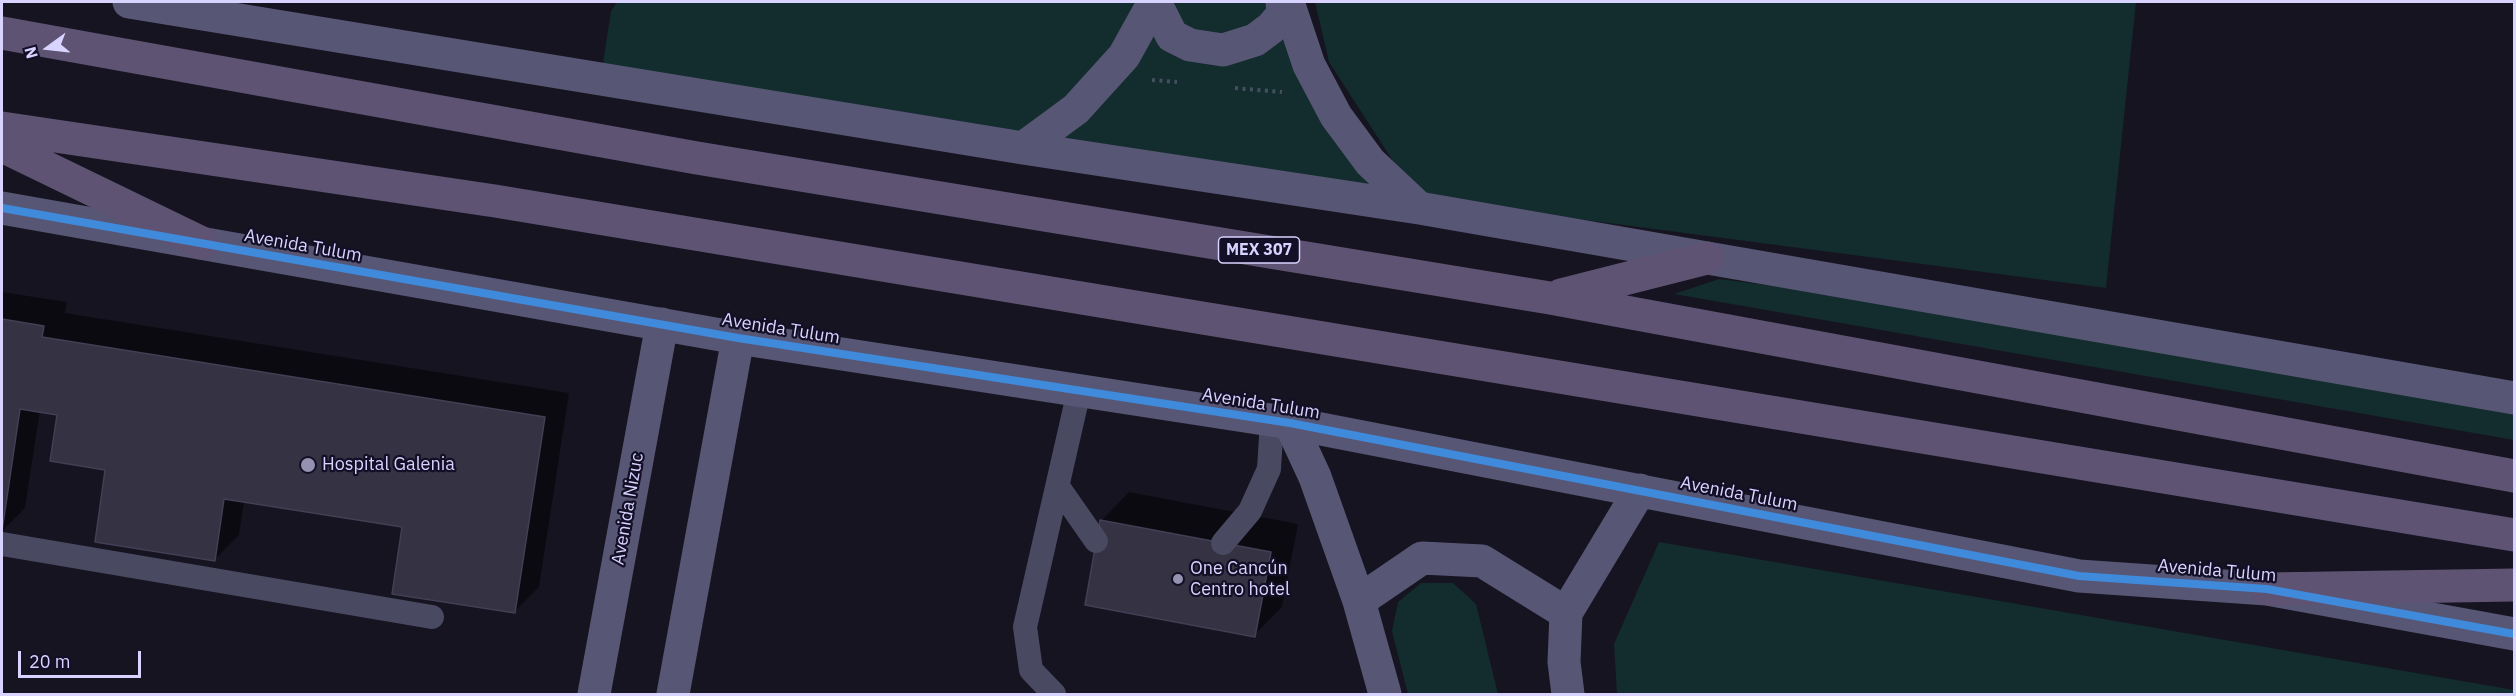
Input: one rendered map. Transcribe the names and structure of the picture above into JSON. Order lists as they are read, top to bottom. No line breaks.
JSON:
{"streets":{"main road":["MEX 307"],"street":["Avenida Tulum","Avenida Nizuc"]},"crossings":[["Avenida Tulum","Avenida Nizuc"]],"places":["Hospital Galenia","One Cancún Centro hotel"],"scale_bar":"20 m","north":"left"}
